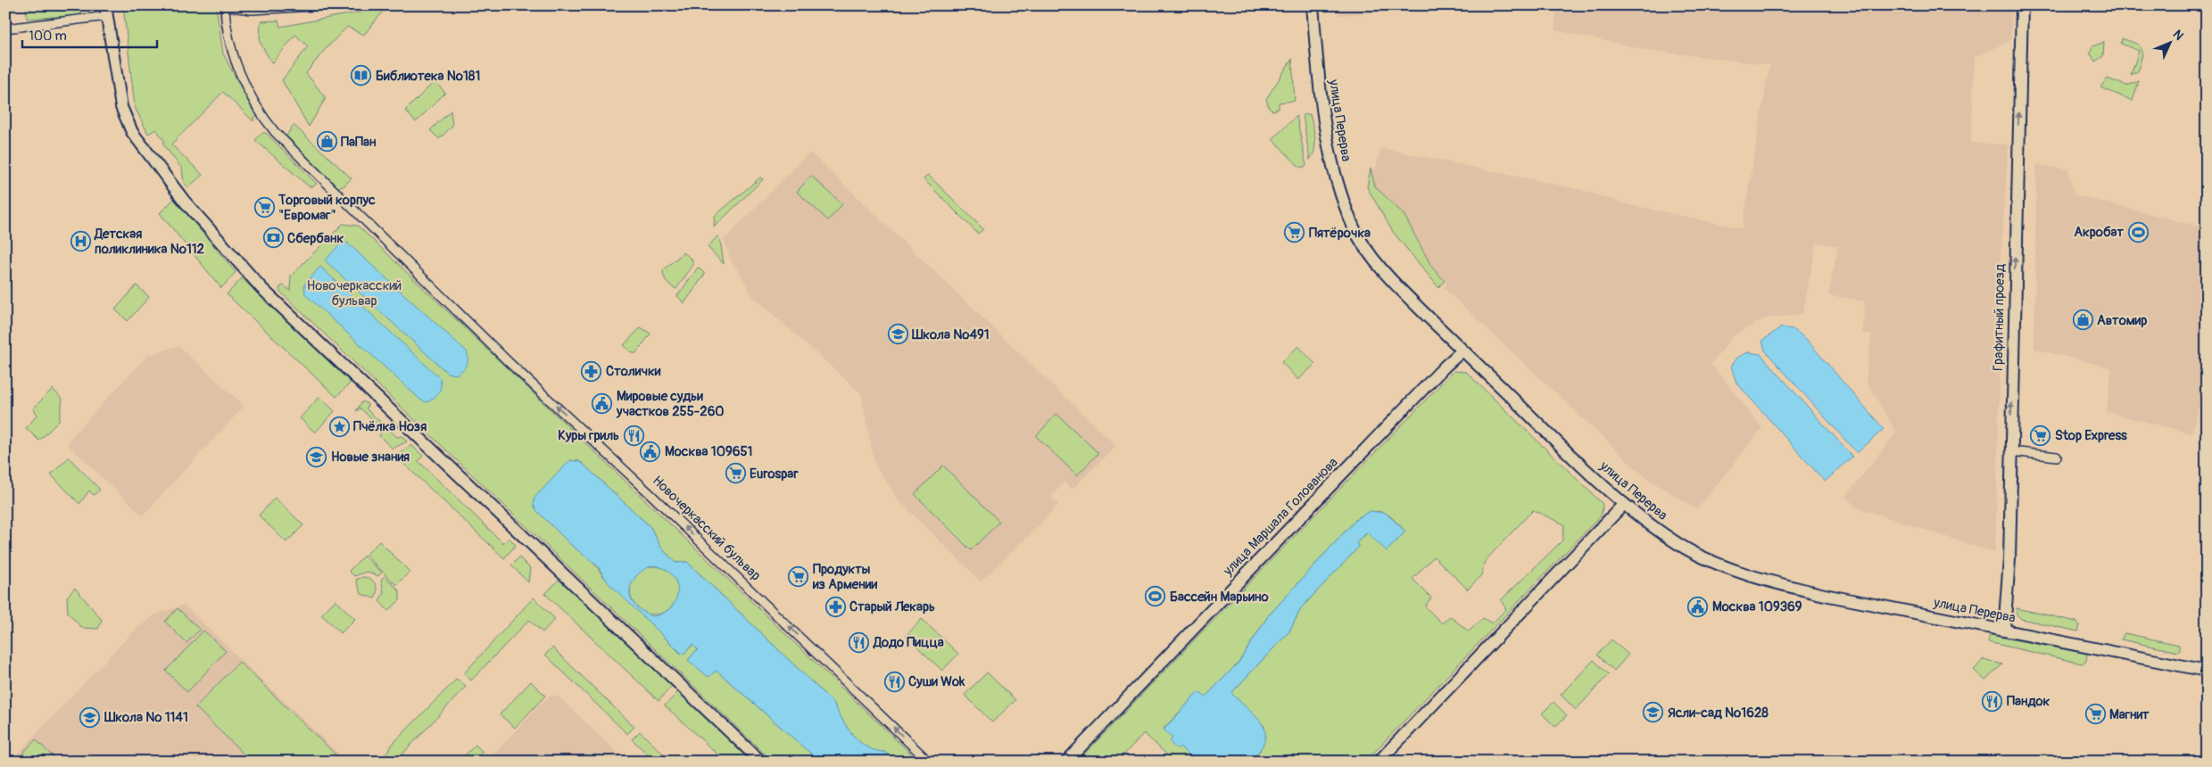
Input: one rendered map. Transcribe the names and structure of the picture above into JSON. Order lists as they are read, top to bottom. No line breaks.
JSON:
{"streets":{"street":["улица Перерва","Графитный проезд","улица Маршала Голованова","Новочеркасский бульвар"]},"crossings":[["улица Перерва","Графитный проезд"],["улица Перерва","улица Маршала Голованова"]],"one_way":["Графитный проезд","Новочеркасский бульвар"],"parks":["Новочеркасский бульвар"],"places":{"library":["Библиотека №181"],"shop":["ПаПан","Автомир"],"supermarket":["Торговый корпус \"Евромаг\"","Пятёрочка","Stop Express","Eurospar","Продукты из Армении","Магнит"],"sports":["Акробат","Бассейн Марьино"],"bank":["Сбербанк"],"hospital":["Детская поликлиника №112"],"school or university":["Школа №491","Новые знания","Ясли-сад №1628","Школа № 1141"],"pharmacy":["Столички","Старый Лекарь"],"public building":["Мировые судьи участков 255-260","Москва 109651","Москва 109369"],"place":["Пчёлка Нозя"],"restaurant":["Куры гриль","Додо Пицца","Суши Wok","Пандок"]},"scale_bar":"100 m","north":"top right"}
